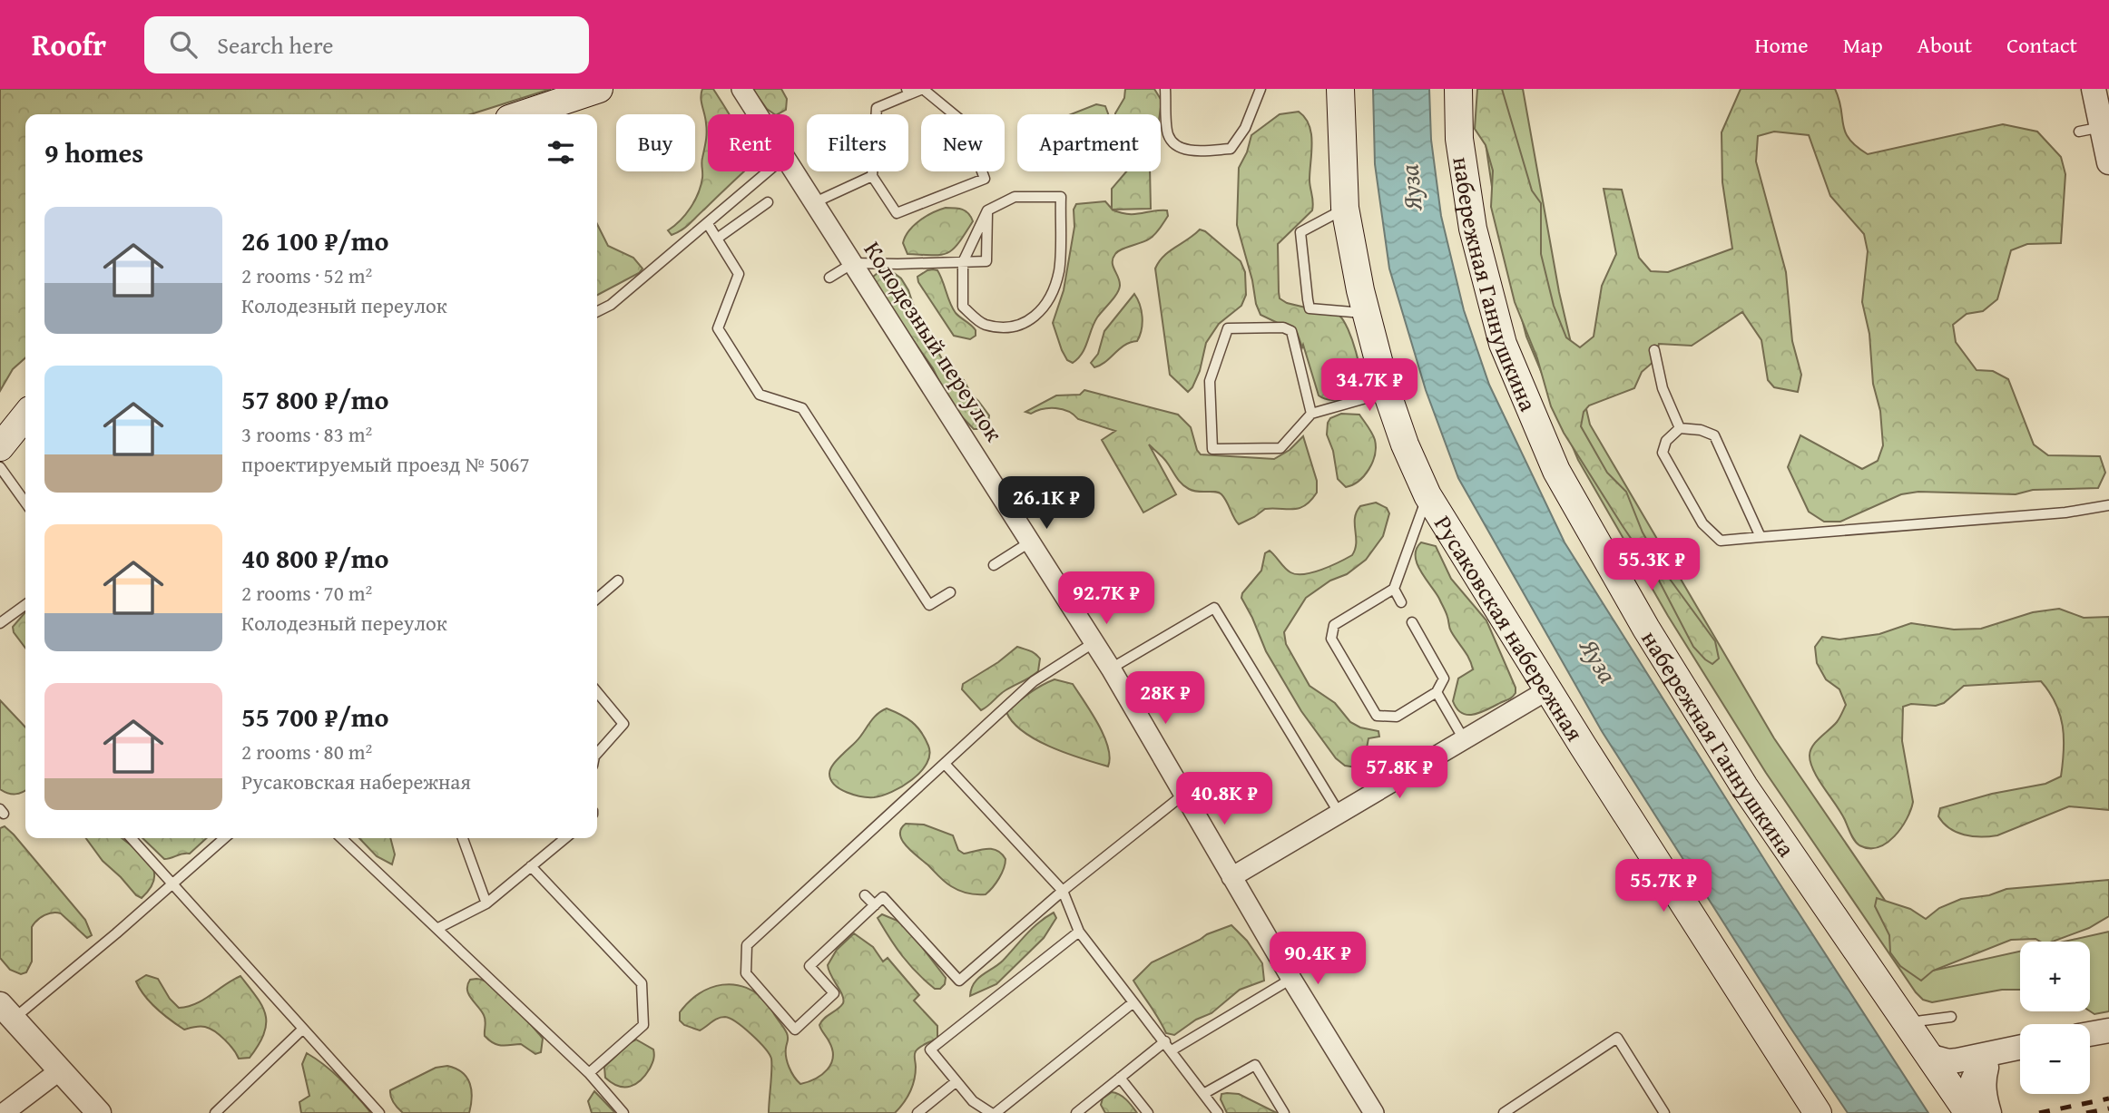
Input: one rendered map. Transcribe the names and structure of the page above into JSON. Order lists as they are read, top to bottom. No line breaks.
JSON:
{"streets":{"main road":["набережная Ганнушкина","Русаковская набережная"],"street":["Колодезный переулок"]},"water":["Яуза"],"page":{"header":"Roofr","search":"Search here","nav":["Home","Map","About","Contact"],"chip":["Buy","Rent","Filters","New","Apartment"],"heading":"9 homes","list":[{"name":"26 100 ₽/mo","note":"2 rooms · 52 m² · Колодезный переулок"},{"name":"57 800 ₽/mo","note":"3 rooms · 83 m² · проектируемый проезд № 5067"},{"name":"40 800 ₽/mo","note":"2 rooms · 70 m² · Колодезный переулок"},{"name":"55 700 ₽/mo","note":"2 rooms · 80 m² · Русаковская набережная"}],"price":["34.7K ₽","26.1K ₽","55.3K ₽","92.7K ₽","28K ₽","57.8K ₽","40.8K ₽","55.7K ₽","90.4K ₽"],"map_buttons":["+","−"]}}
